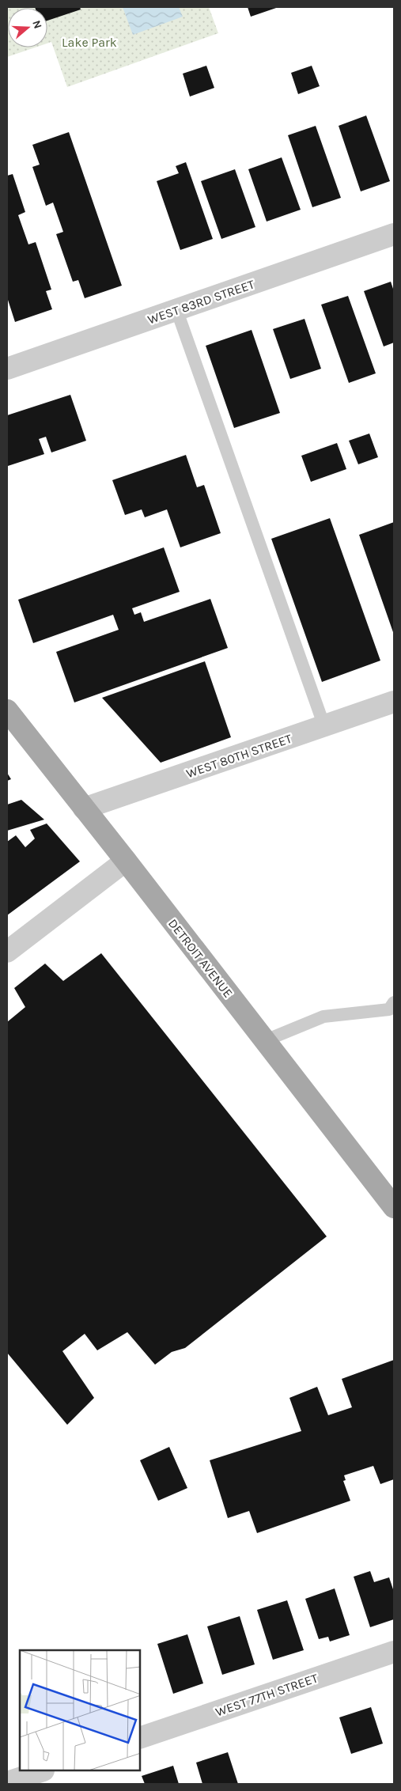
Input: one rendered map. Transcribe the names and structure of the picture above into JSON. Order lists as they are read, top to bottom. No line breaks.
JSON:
{"streets":{"main road":["DETROIT AVENUE"],"street":["WEST 83RD STREET","WEST 80TH STREET","WEST 77TH STREET"]},"crossings":[["WEST 80TH STREET","DETROIT AVENUE"]],"parks":["Lake Park"],"north":"right"}
